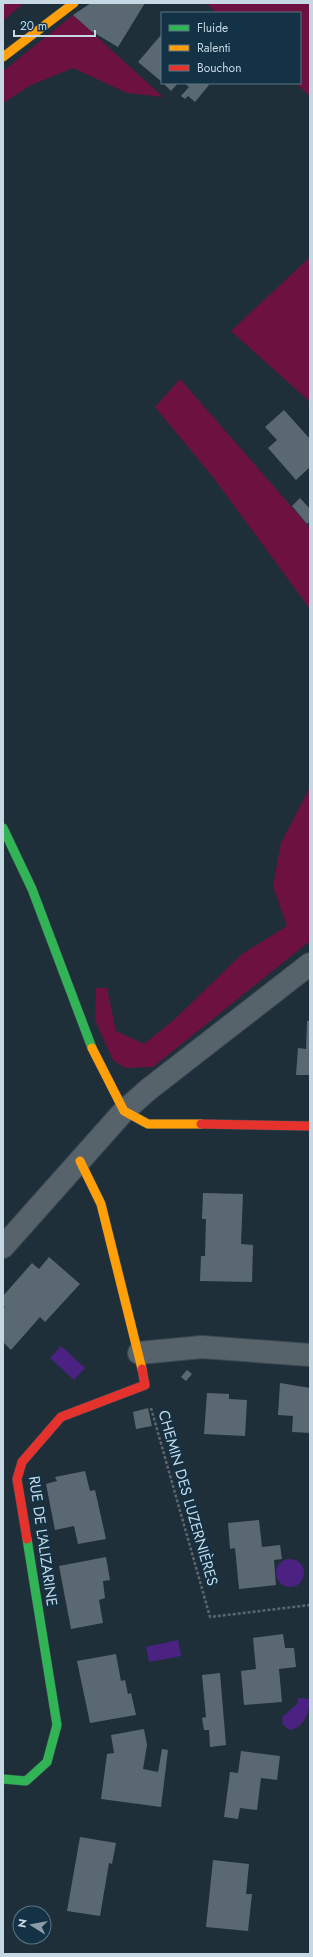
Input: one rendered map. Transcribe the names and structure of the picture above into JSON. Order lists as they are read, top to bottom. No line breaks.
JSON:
{"streets":{"street":["RUE DE L'ALIZARINE"],"path":["CHEMIN DES LUZERNIÈRES"]},"crossings":[["CHEMIN DES LUZERNIÈRES","RUE DE L'ALIZARINE"]],"legend":["Fluide","Ralenti","Bouchon"],"scale_bar":"20 m","north":"left"}
